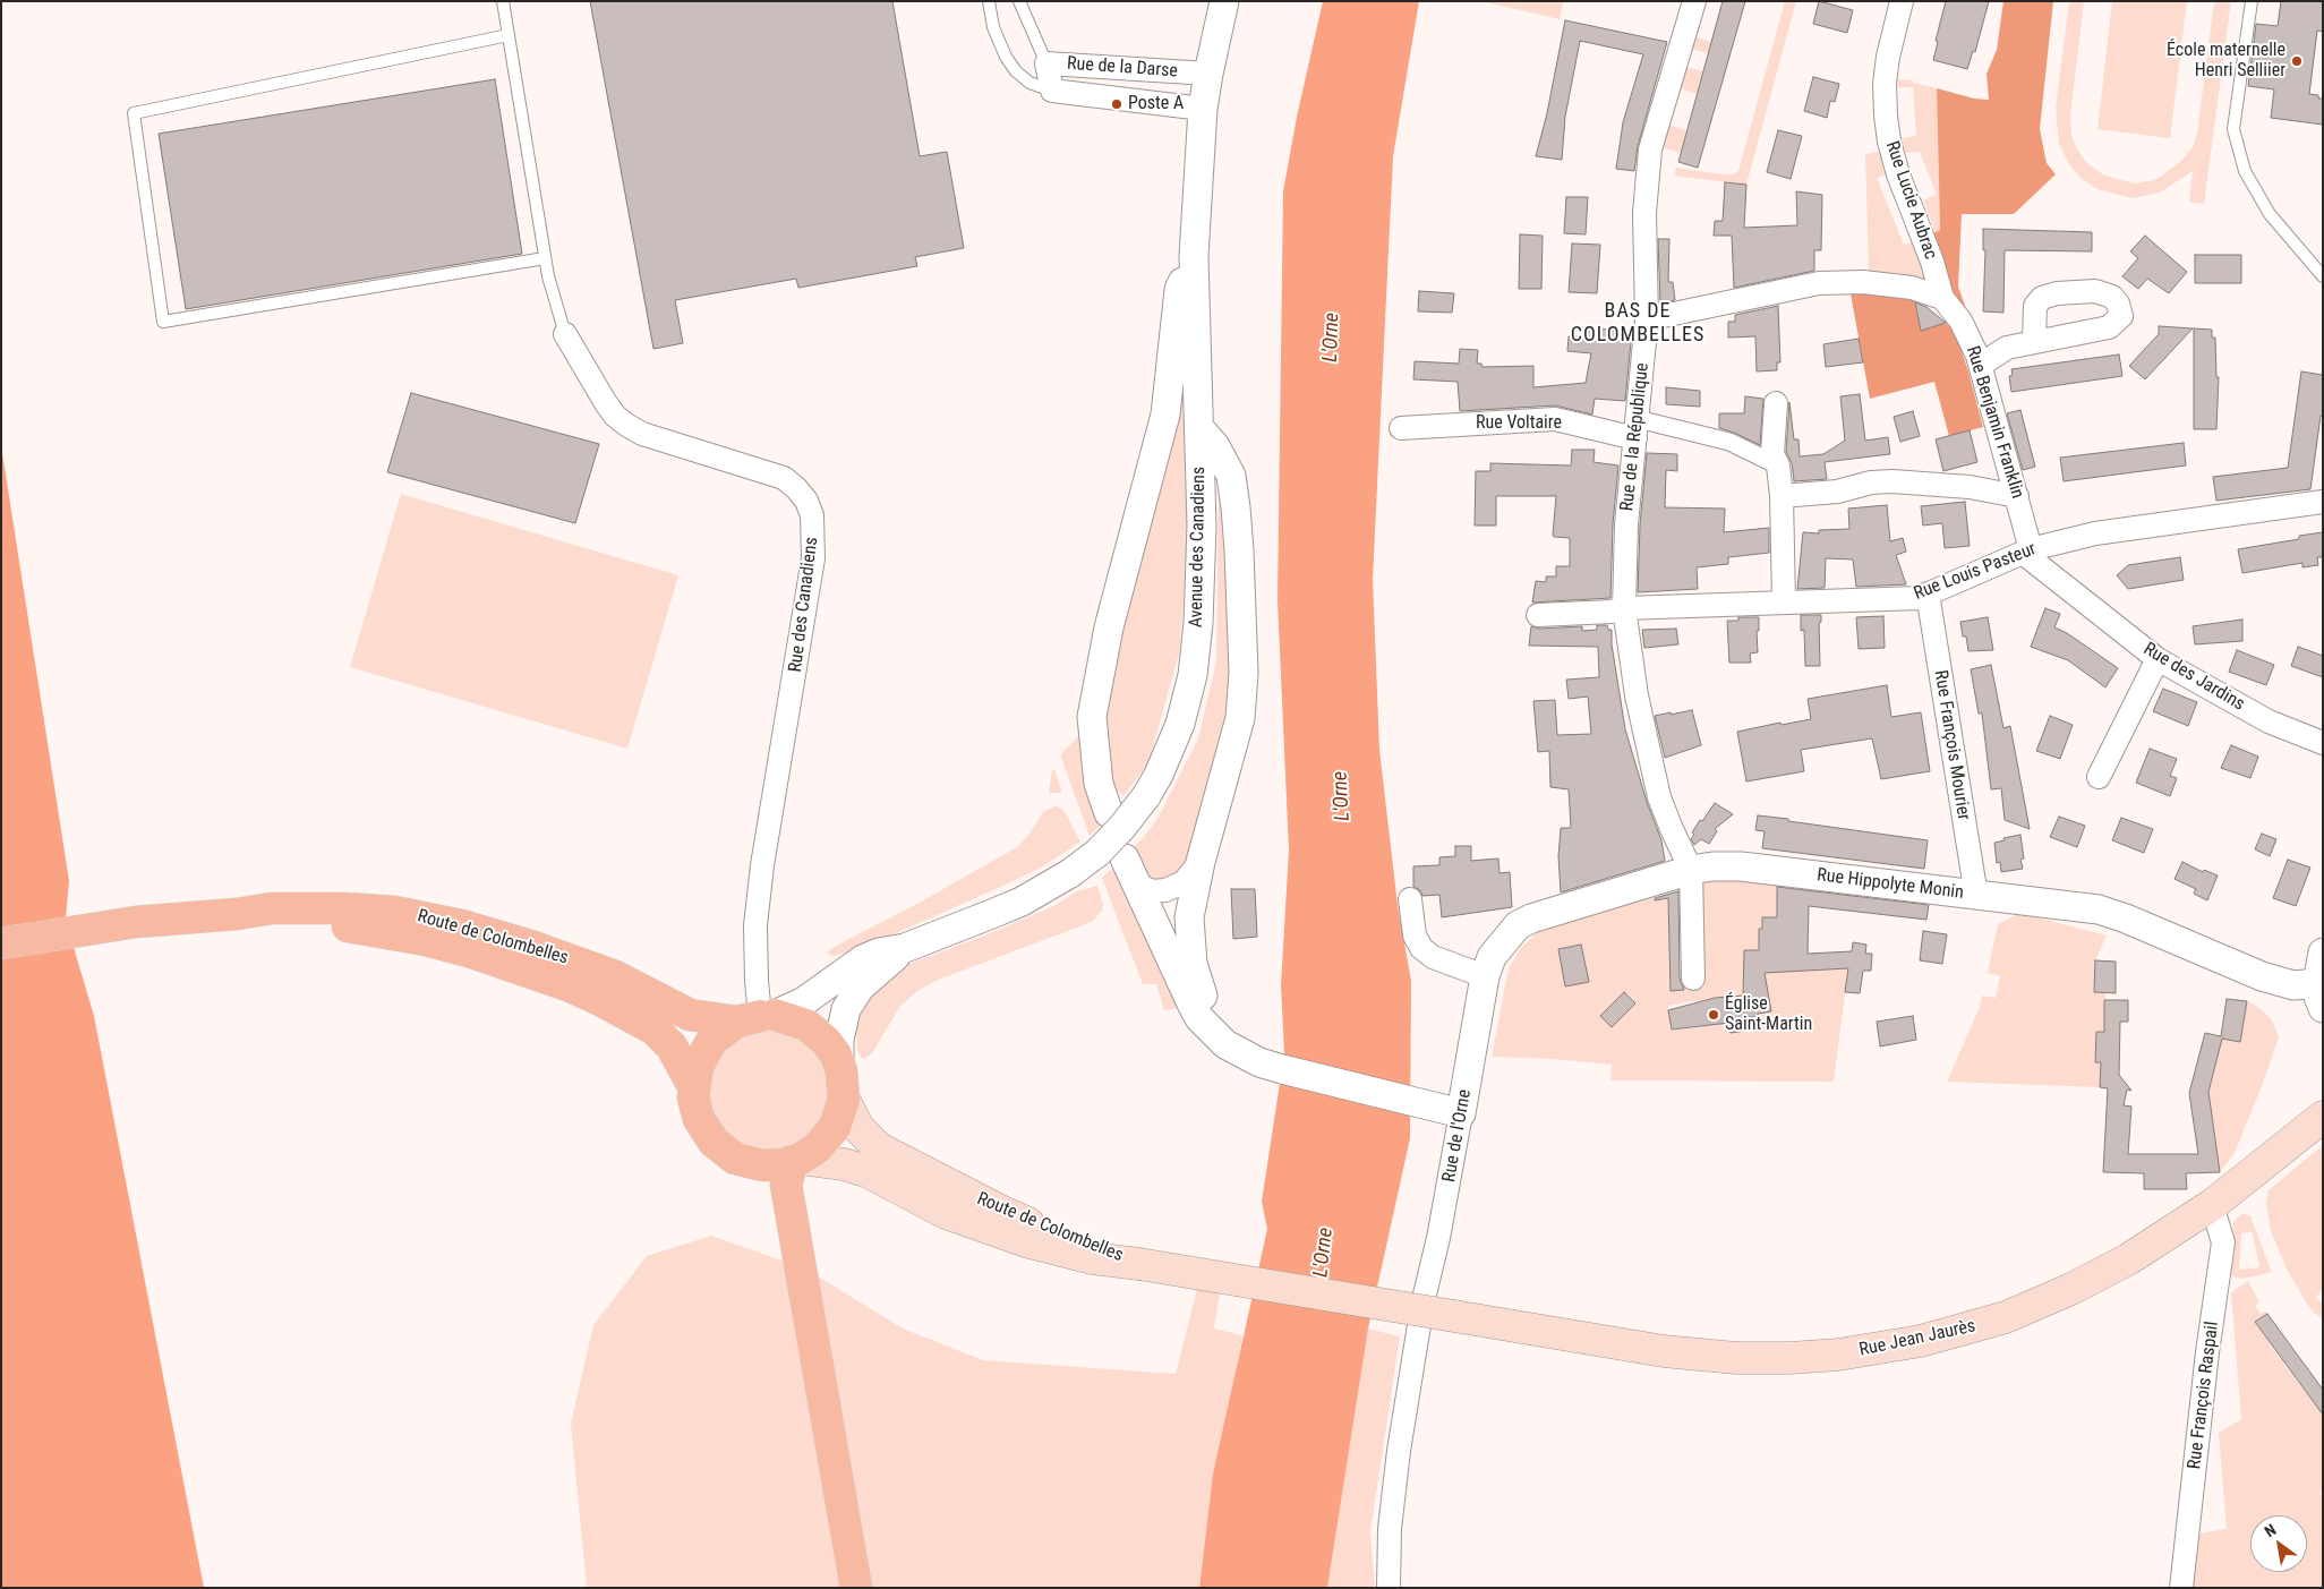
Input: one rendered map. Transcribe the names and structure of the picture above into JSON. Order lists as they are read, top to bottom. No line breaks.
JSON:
{"streets":{"main road":["Route de Colombelles","Rue Jean Jaurès"],"street":["Rue de la Darse","Rue Lucie Aubrac","Rue Benjamin Franklin","Rue Voltaire","Rue de la République","Avenue des Canadiens","Rue Louis Pasteur","Rue des Canadiens","Rue des Jardins","Rue François Mourier","Rue Hippolyte Monin","Rue de l'Orne","Rue François Raspail"]},"crossings":[["Rue de la Darse","Avenue des Canadiens"],["Rue Lucie Aubrac","Rue Benjamin Franklin"],["Rue Benjamin Franklin","Rue Louis Pasteur"],["Rue Benjamin Franklin","Rue des Jardins"],["Rue Voltaire","Rue de la République"],["Rue de la République","Rue Louis Pasteur"],["Rue de la République","Rue Hippolyte Monin"],["Avenue des Canadiens","Rue des Canadiens"],["Avenue des Canadiens","Route de Colombelles"],["Rue Louis Pasteur","Rue des Jardins"],["Rue Louis Pasteur","Rue François Mourier"],["Rue des Canadiens","Route de Colombelles"],["Rue François Mourier","Rue Hippolyte Monin"],["Rue Hippolyte Monin","Rue de l'Orne"],["Route de Colombelles","Rue Jean Jaurès"],["Rue Jean Jaurès","Rue François Raspail"]],"districts":["BAS DE COLOMBELLES"],"water":["L'Orne"],"places":["École maternelle Henri Selliier","Poste A","Église Saint-Martin"],"north":"top left"}
